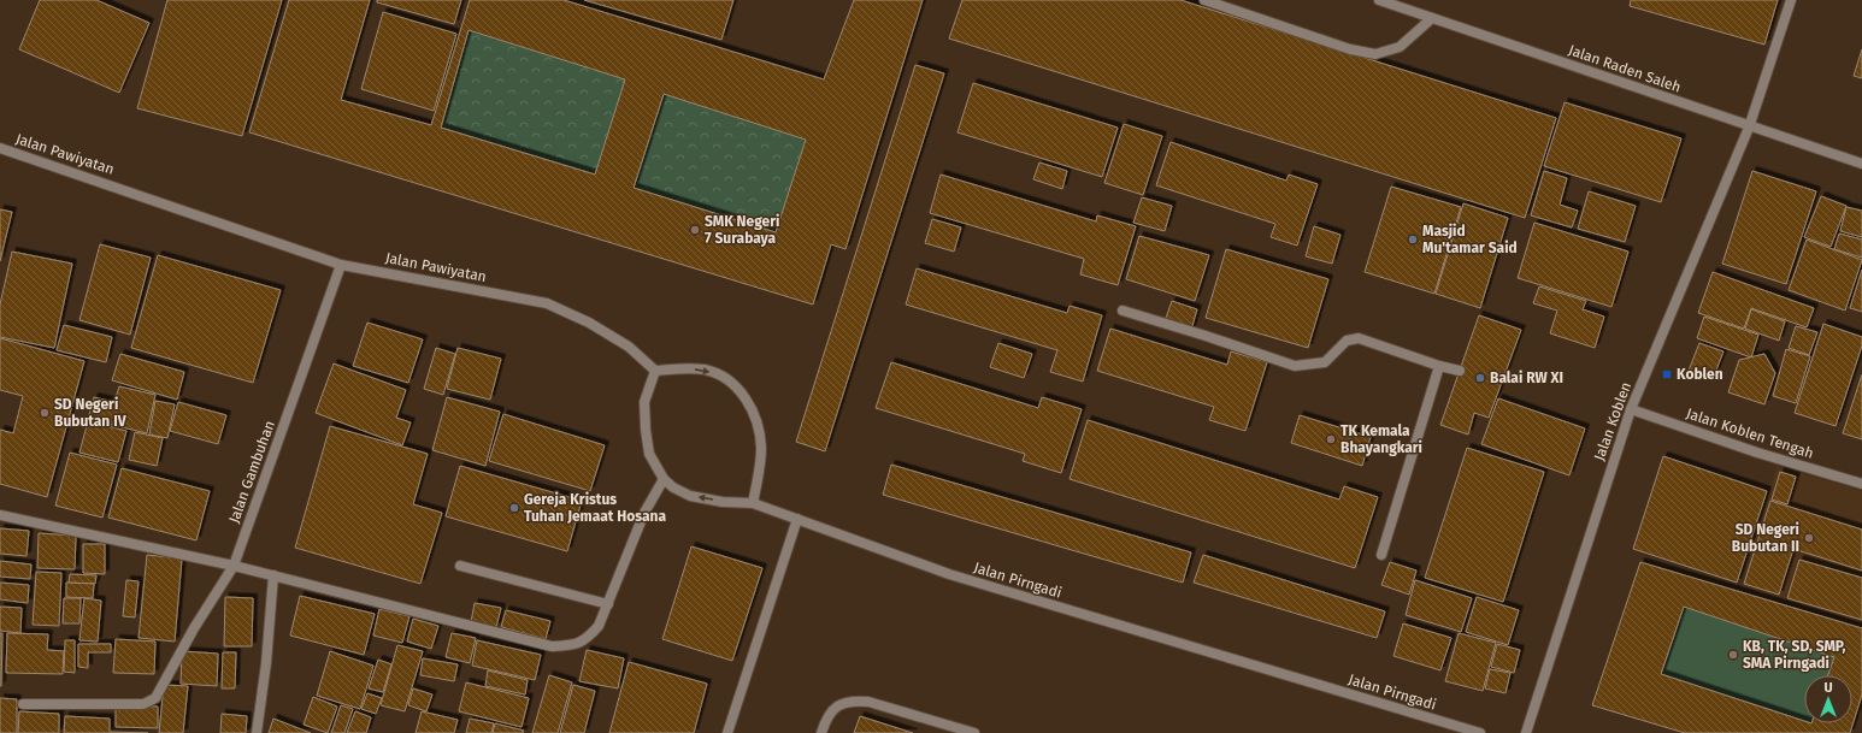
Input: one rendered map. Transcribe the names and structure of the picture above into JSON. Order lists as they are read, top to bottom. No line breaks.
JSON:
{"streets":{"street":["Jalan Raden Saleh","Jalan Pawiyatan","Jalan Koblen","Jalan Koblen Tengah","Jalan Gambuhan","Jalan Pirngadi"]},"crossings":[["Jalan Raden Saleh","Jalan Koblen"],["Jalan Pawiyatan","Jalan Gambuhan"],["Jalan Pawiyatan","Jalan Pirngadi"],["Jalan Koblen","Jalan Koblen Tengah"]],"places":{"other":["SMK Negeri 7 Surabaya","Masjid Mu'tamar Said","Balai RW XI","SD Negeri Bubutan IV","TK Kemala Bhayangkari","Gereja Kristus Tuhan Jemaat Hosana","SD Negeri Bubutan II","KB, TK, SD, SMP, SMA Pirngadi"],"transit":["Koblen"]},"north":"top"}
